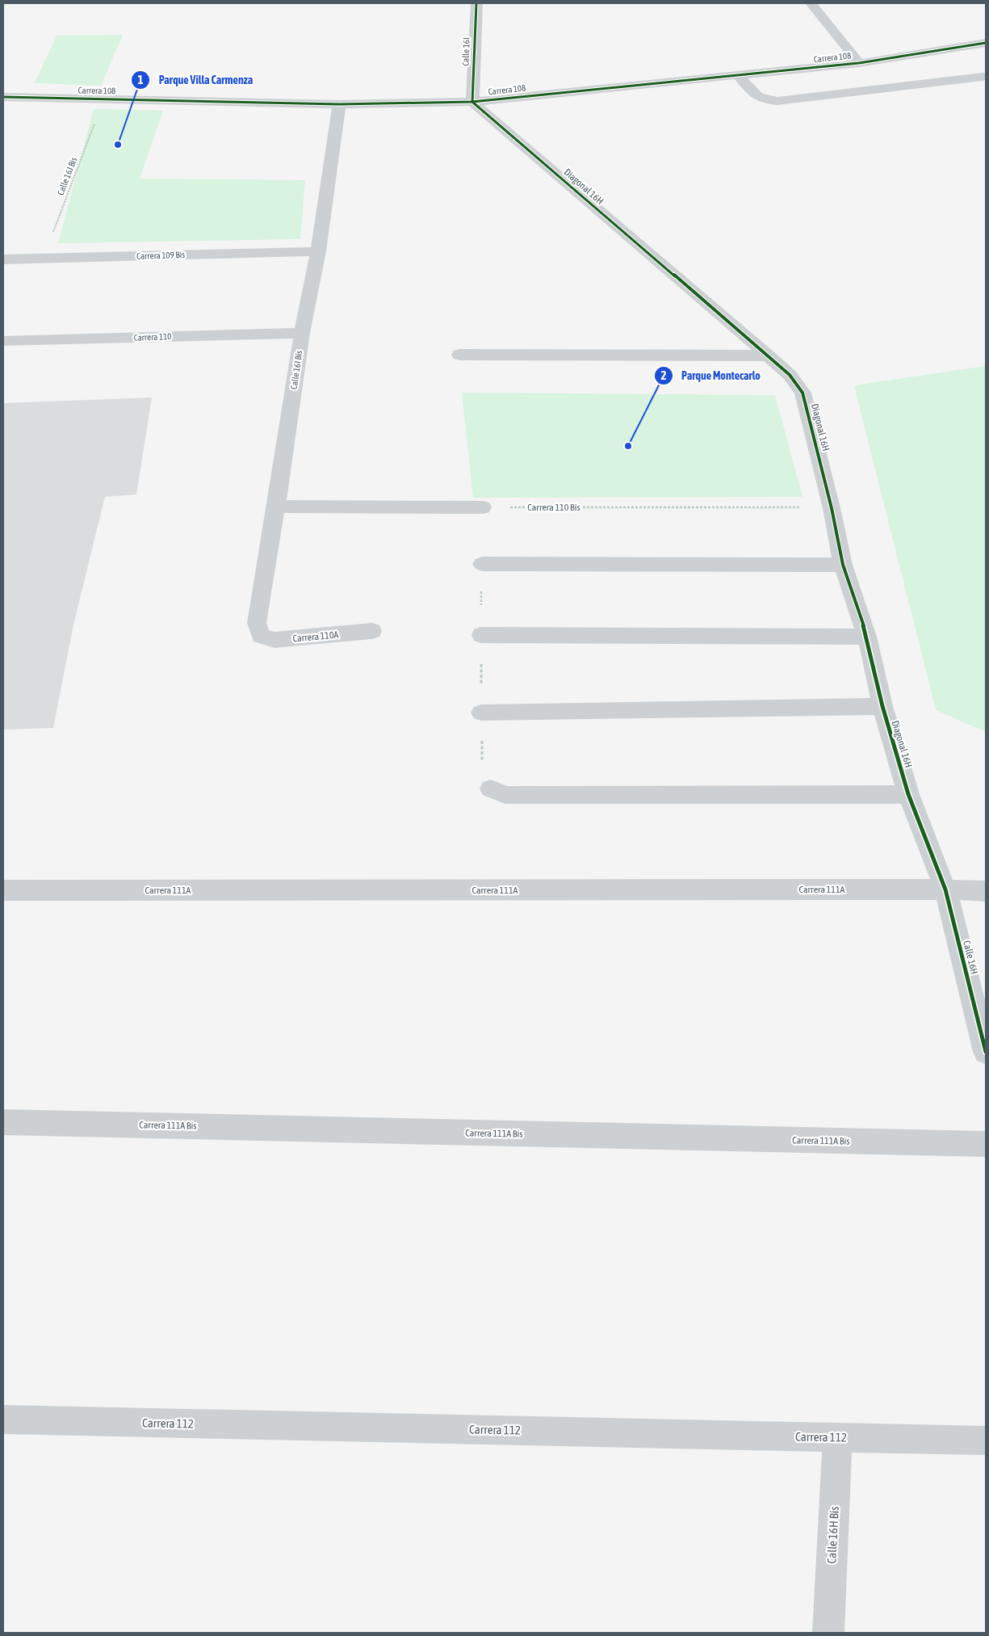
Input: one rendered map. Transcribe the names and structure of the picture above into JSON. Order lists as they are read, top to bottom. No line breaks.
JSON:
{"streets":{"street":["Calle 16I","Carrera 108","Diagonal 16H","Carrera 109 Bis","Carrera 110","Calle 16I Bis","Carrera 110A","Carrera 111A","Calle 16H","Carrera 111A Bis","Carrera 112","Calle 16H Bis"],"path":["Calle 16J Bis","Carrera 110 Bis"]},"crossings":[["Calle 16I","Carrera 108"],["Calle 16I","Diagonal 16H"],["Carrera 108","Calle 16J Bis"],["Carrera 108","Diagonal 16H"],["Carrera 108","Calle 16I Bis"],["Calle 16J Bis","Carrera 109 Bis"],["Diagonal 16H","Carrera 110 Bis"],["Diagonal 16H","Carrera 111A"],["Diagonal 16H","Calle 16H"],["Carrera 109 Bis","Calle 16I Bis"],["Carrera 110","Calle 16I Bis"],["Calle 16I Bis","Carrera 110A"],["Carrera 111A","Calle 16H"],["Carrera 112","Calle 16H Bis"]],"places":["Parque Villa Carmenza","Parque Montecarlo"]}
